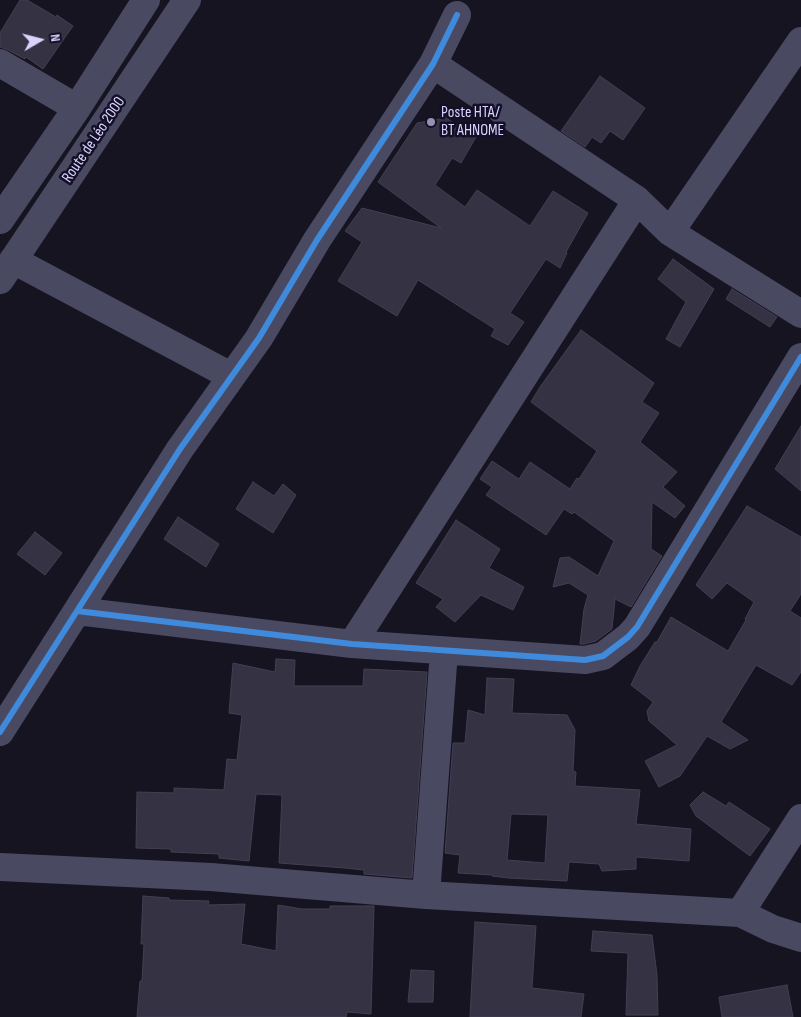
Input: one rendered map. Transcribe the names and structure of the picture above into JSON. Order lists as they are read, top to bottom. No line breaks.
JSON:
{"streets":{"street":["Route de Léo 2000"]},"places":["Poste HTA/ BT AHNOME"],"north":"right"}
